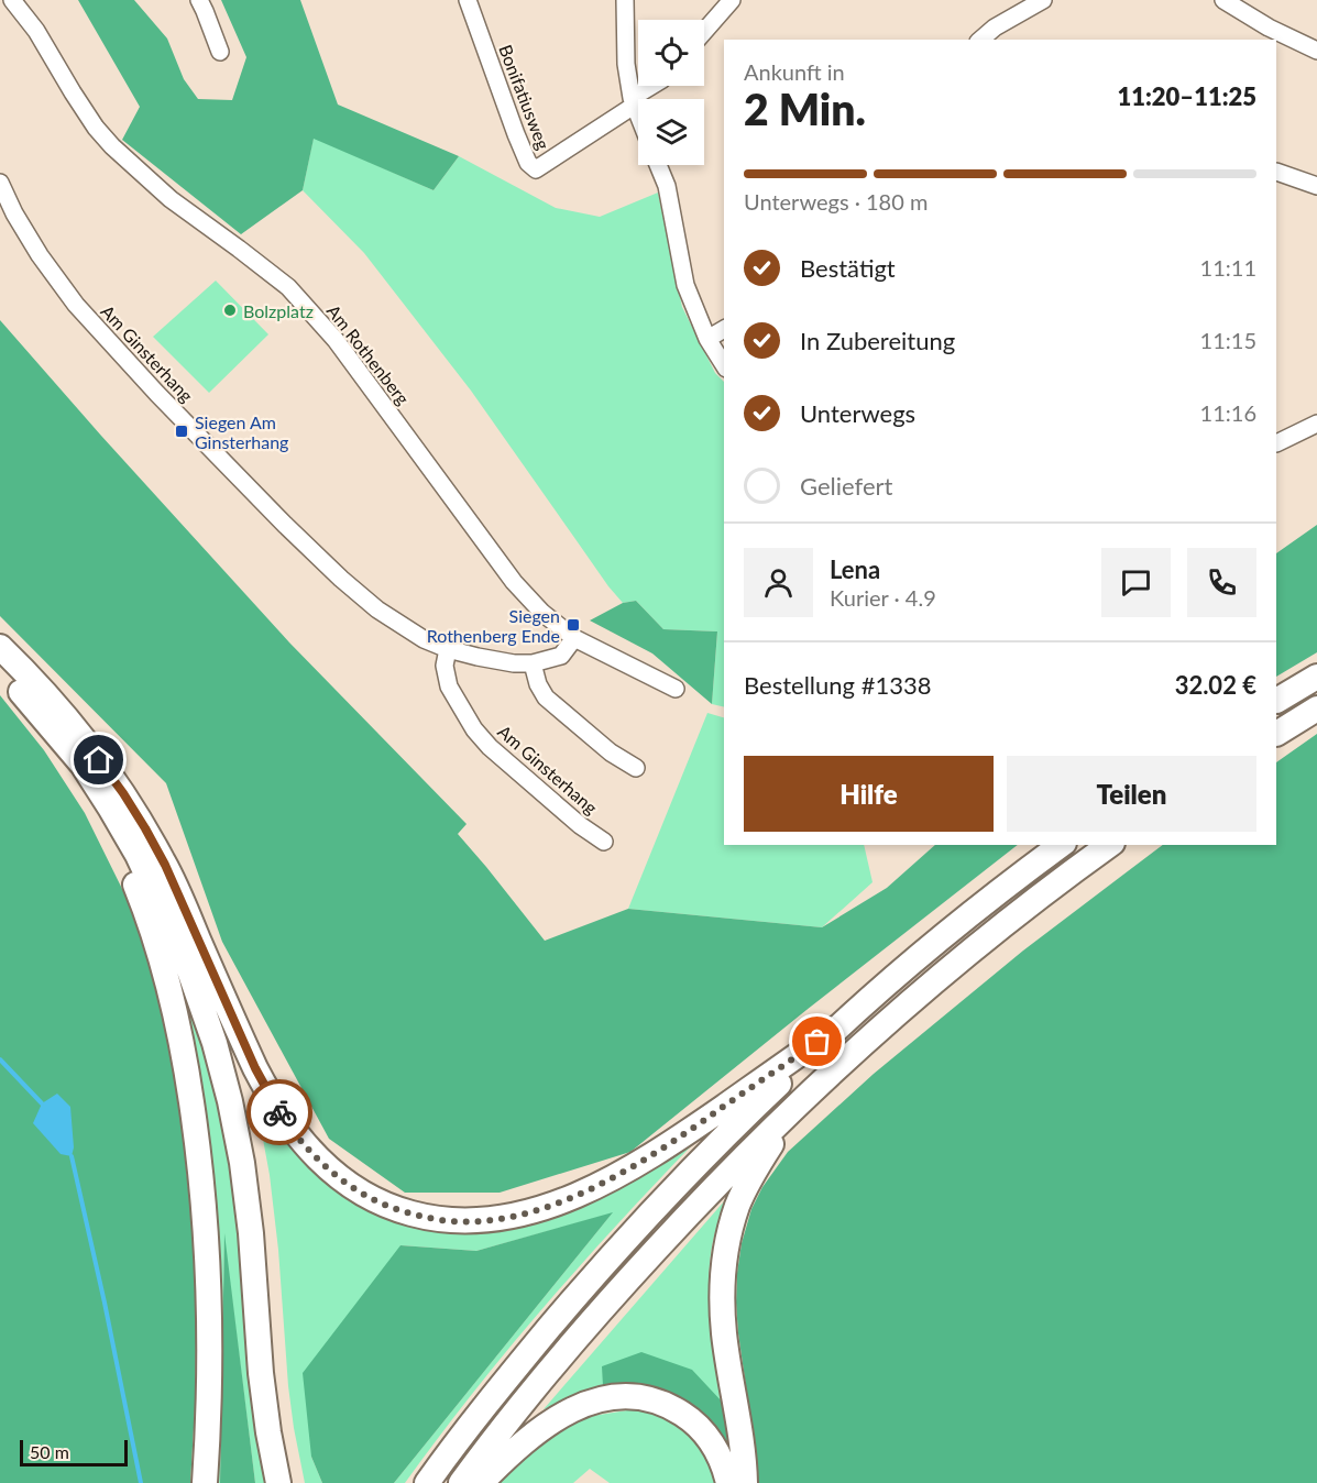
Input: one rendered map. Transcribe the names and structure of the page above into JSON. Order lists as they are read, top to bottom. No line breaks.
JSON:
{"streets":{"street":["Bonifatiusweg","Am Ginsterhang","Am Rothenberg"]},"crossings":[["Am Ginsterhang","Am Rothenberg"]],"places":{"other":["Bolzplatz"],"transit":["Siegen Am Ginsterhang","Siegen Rothenberg Ende"]},"scale_bar":"50 m","page":{"heading":["2 Min.","Ankunft in","11:20–11:25"],"panel":["Lena","Kurier · 4.9","Bestellung #1338","32.02 €"],"bar":"Unterwegs · 180 m","list":[["Bestätigt","11:11"],["In Zubereitung","11:15"],["Unterwegs","11:16"],"Geliefert"],"buttons":["Hilfe","Teilen"],"scale":"50 m"}}
